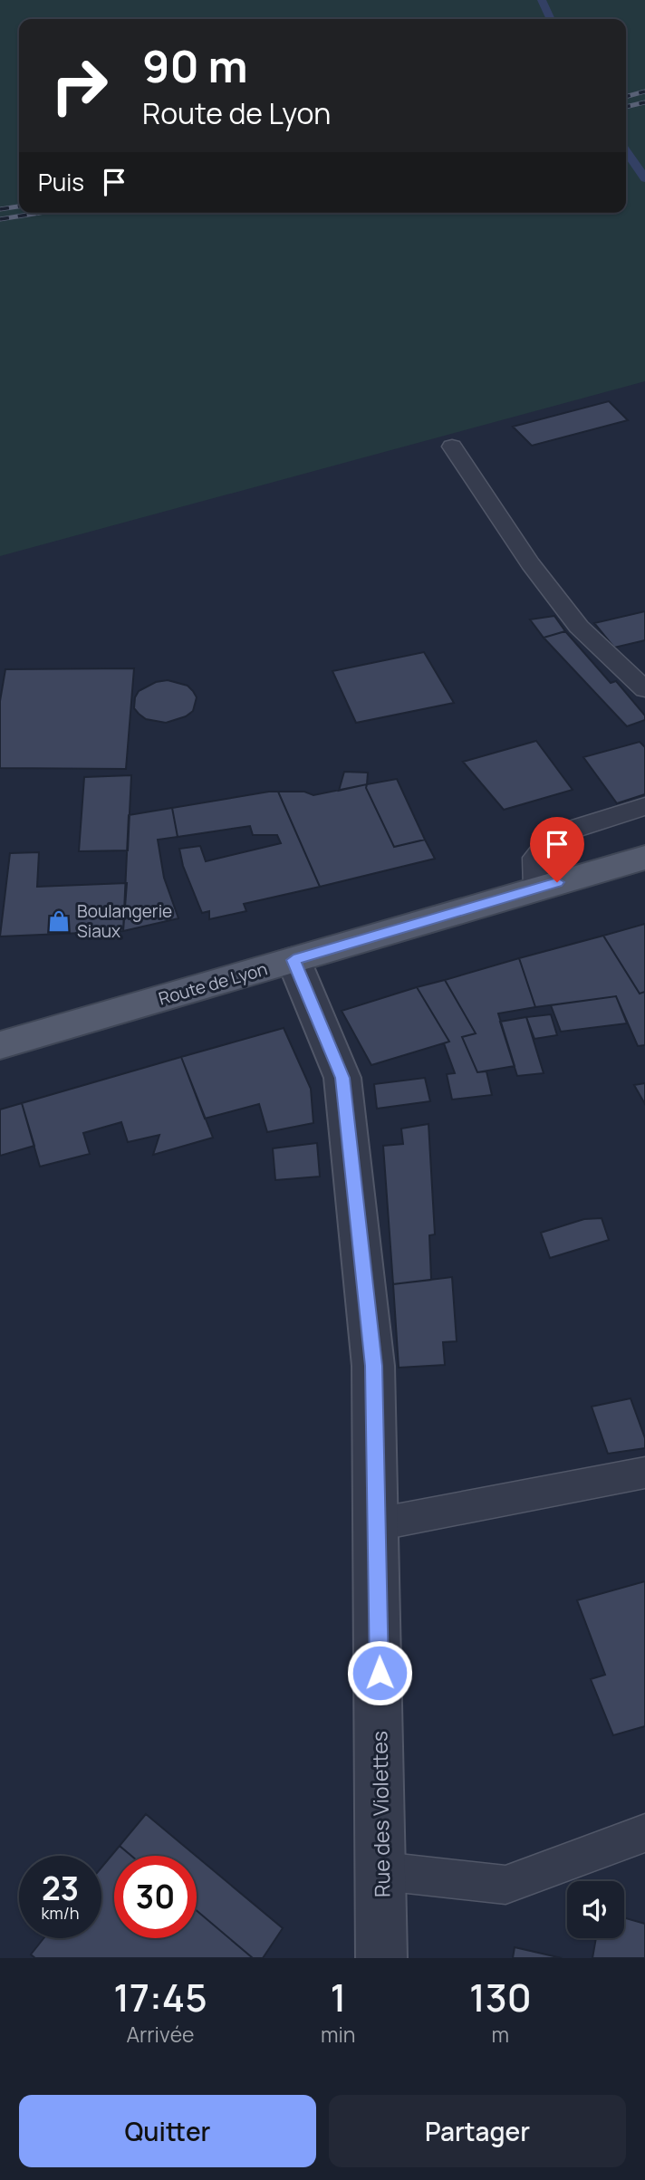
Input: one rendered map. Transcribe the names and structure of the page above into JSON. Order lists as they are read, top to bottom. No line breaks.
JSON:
{"streets":{"main road":["Route de Lyon"],"street":["Rue des Violettes"]},"crossings":[["Route de Lyon","Rue des Violettes"]],"places":{"shop":["Boulangerie Siaux"]},"page":{"turn":["90 m","Route de Lyon"],"then":"Puis","speed":"23 km/h","limit":"30","eta":["17:45","Arrivée","1","min","130","m"],"buttons":["Quitter","Partager"]}}
